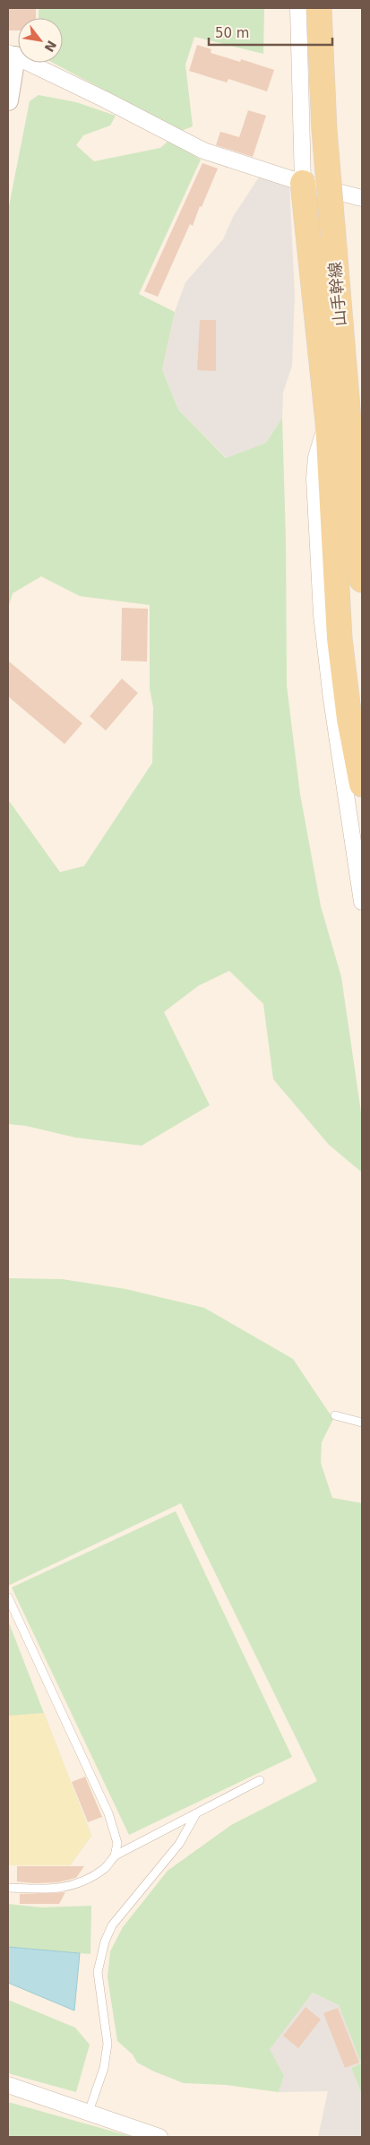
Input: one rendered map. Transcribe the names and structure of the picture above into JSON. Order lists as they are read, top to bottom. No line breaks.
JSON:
{"streets":{"main road":["山手幹線"]},"scale_bar":"50 m","north":"bottom right"}
